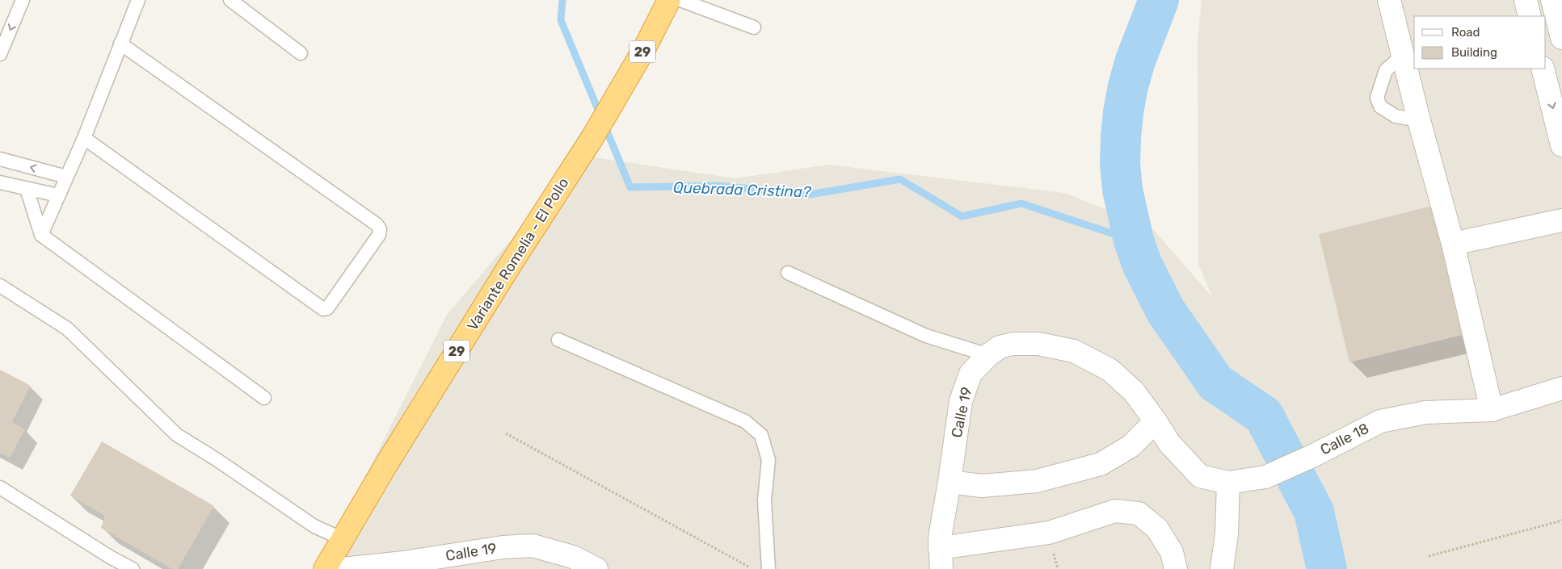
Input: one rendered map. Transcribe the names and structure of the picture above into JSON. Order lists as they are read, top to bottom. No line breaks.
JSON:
{"streets":{"highway":["29","Variante Romelia - El Pollo"],"street":["Calle 19","Calle 18"]},"crossings":[["Calle 19","Calle 18"]],"water":["Quebrada Cristina?"],"legend":["Road","Building"]}
